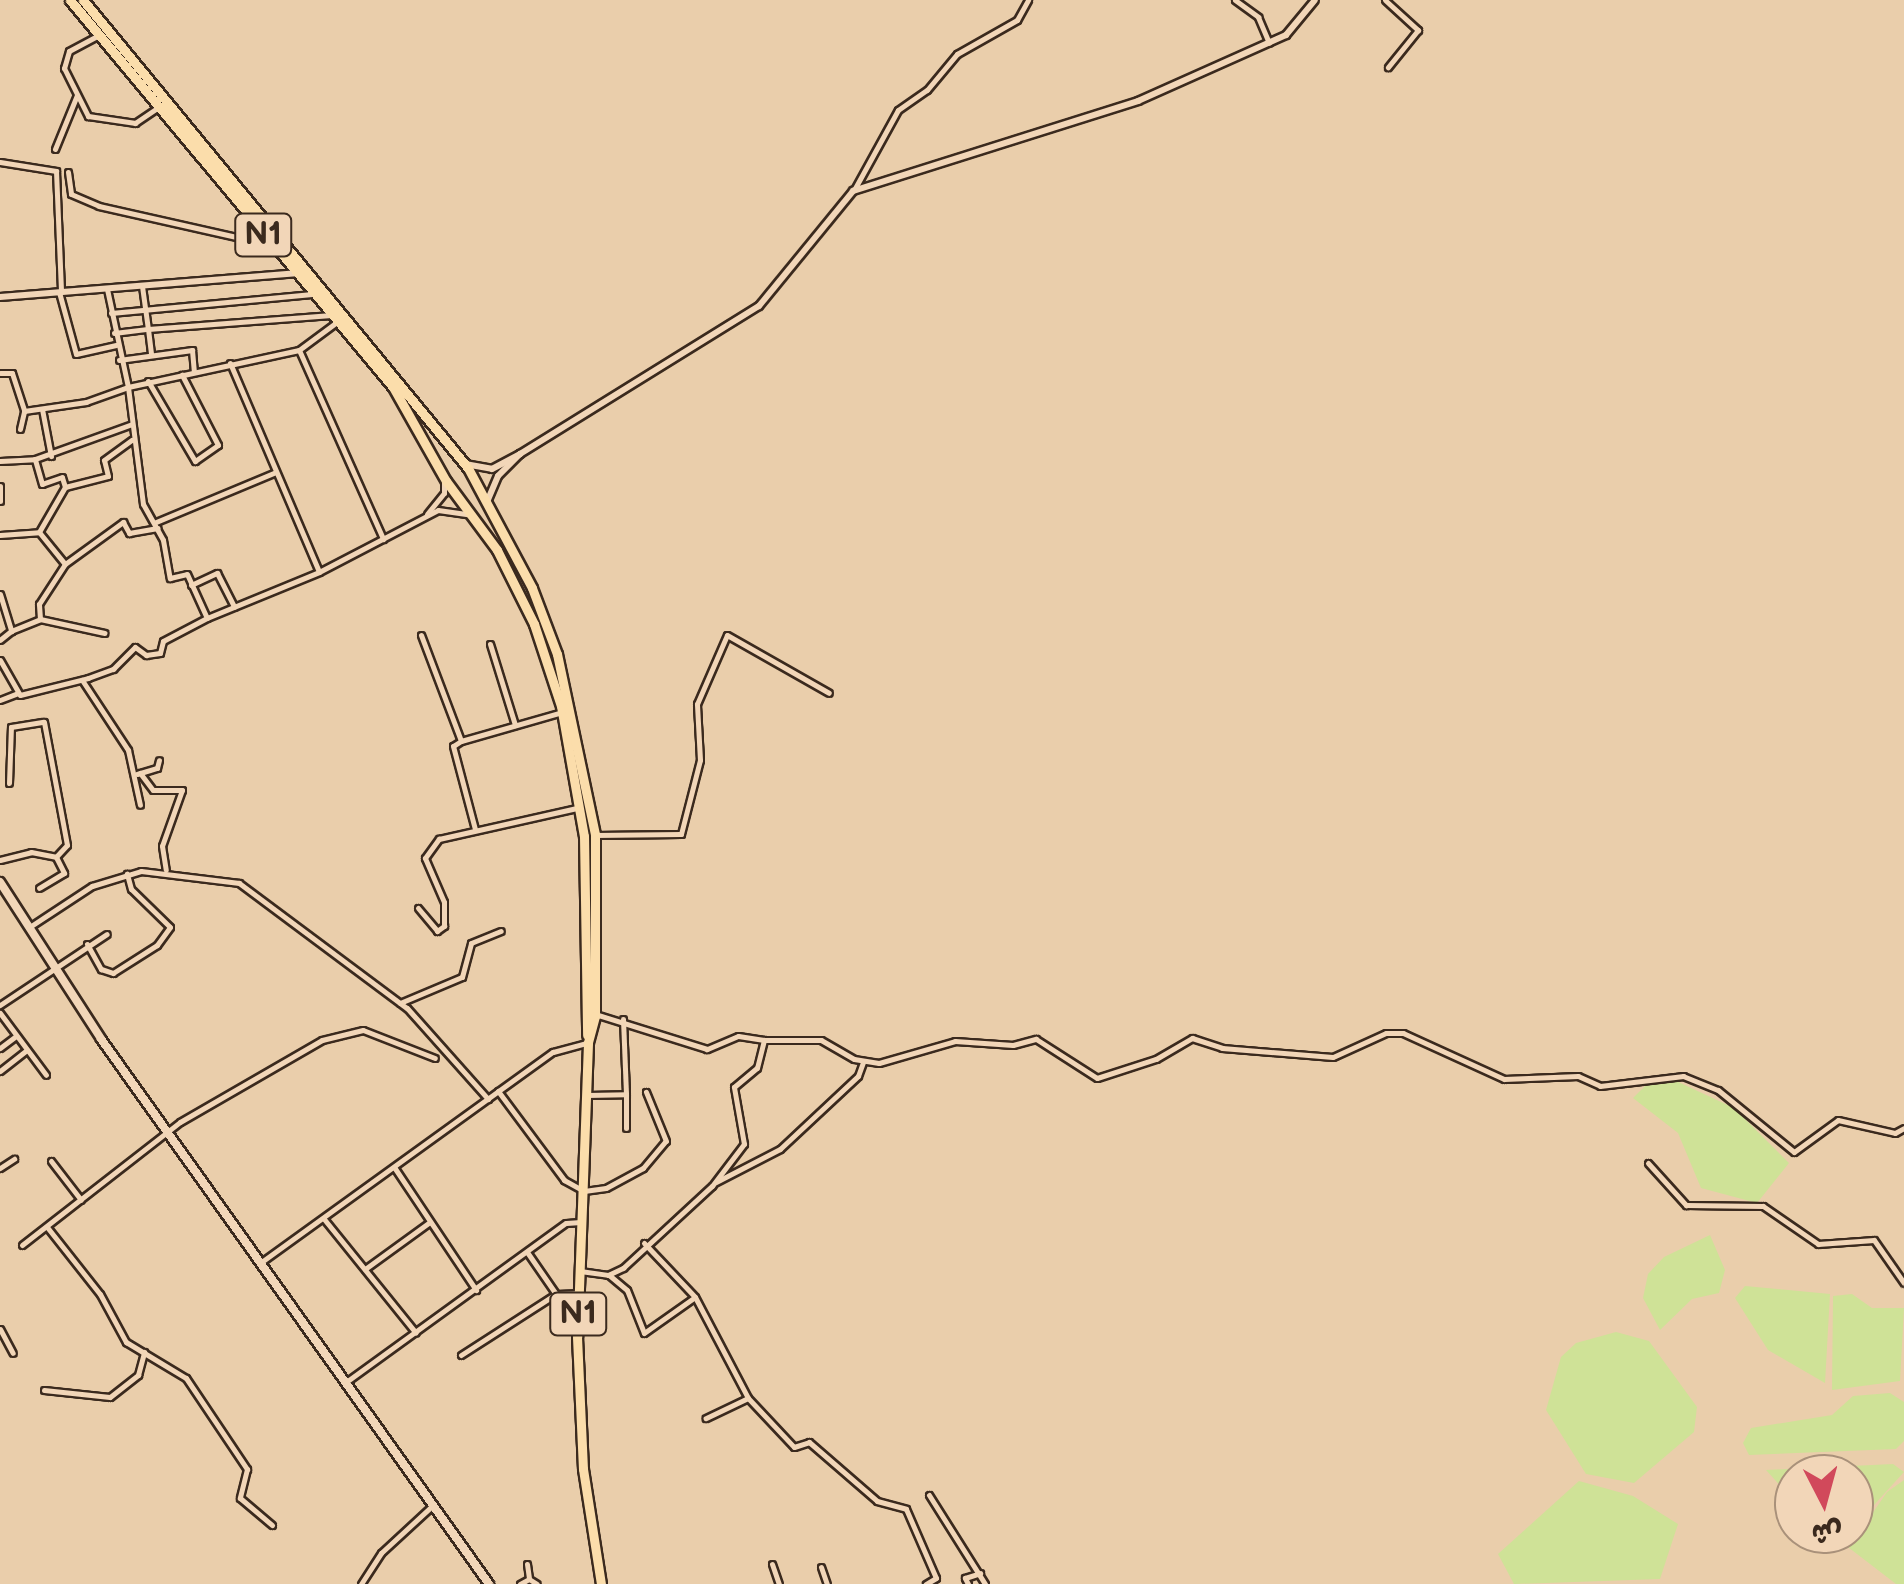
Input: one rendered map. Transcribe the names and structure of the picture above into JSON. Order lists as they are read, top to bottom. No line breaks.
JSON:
{"streets":{"highway":["N1"]},"north":"bottom"}
